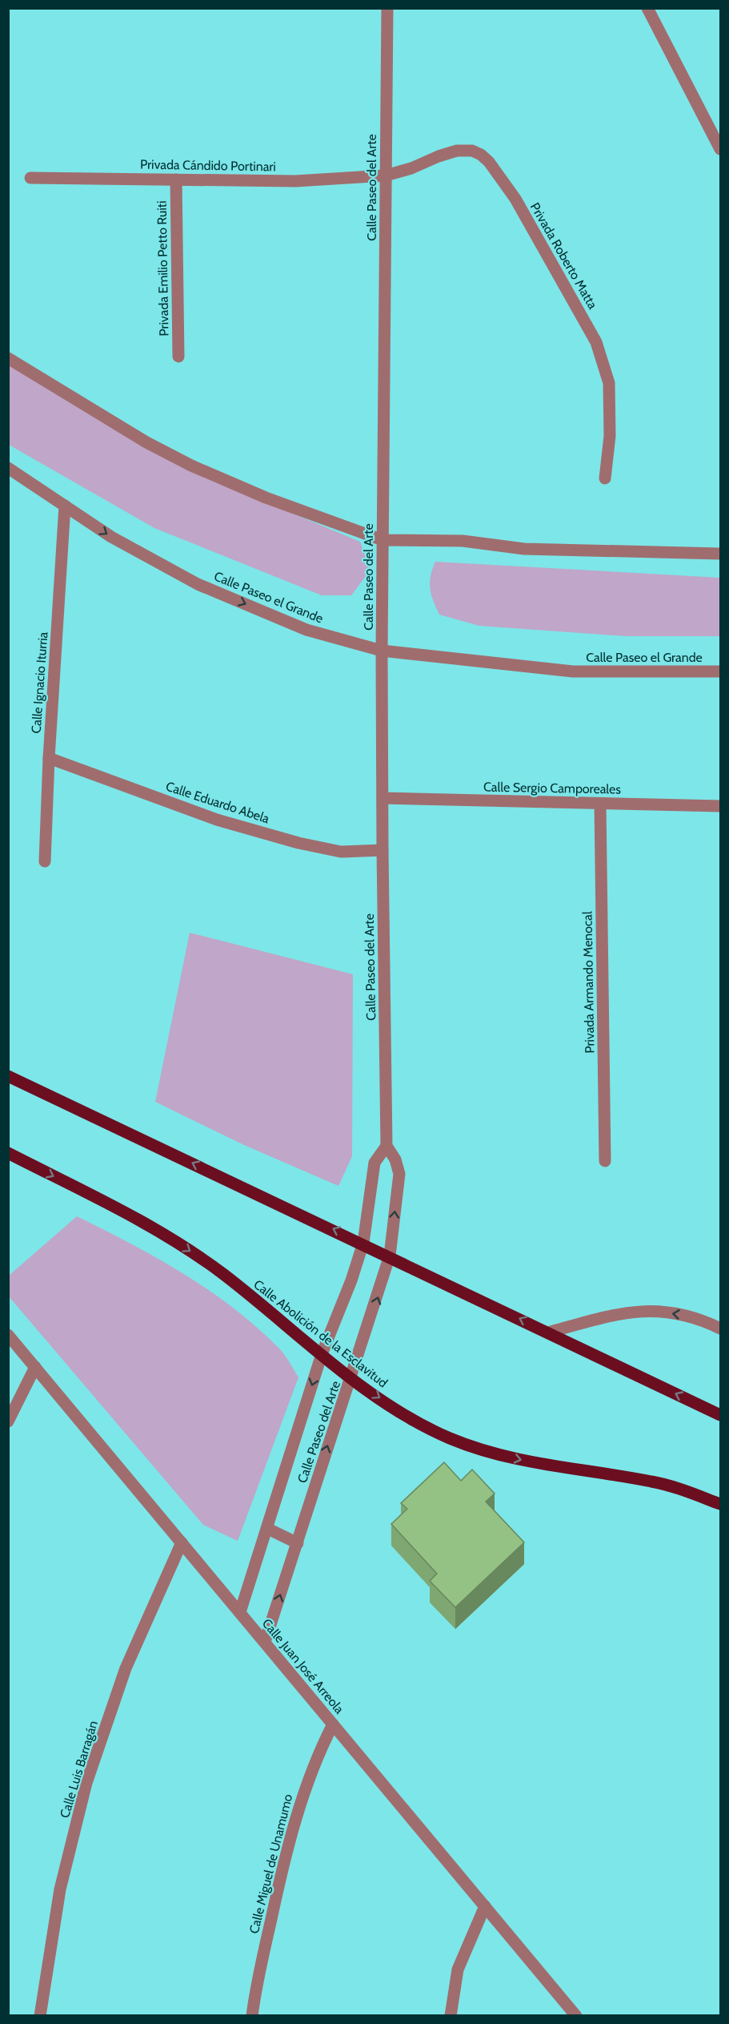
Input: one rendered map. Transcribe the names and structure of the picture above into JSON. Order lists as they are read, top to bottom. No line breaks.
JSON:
{"streets":{"main road":["Calle Abolición de la Esclavitud"],"street":["Privada Cándido Portinari","Calle Paseo del Arte","Privada Roberto Matta","Privada Emilio Petto Ruiti","Calle Paseo el Grande","Calle Ignacio Iturria","Calle Sergio Camporeales","Calle Eduardo Abela","Privada Armando Menocal","Calle Juan José Arreola","Calle Luis Barragán","Calle Miguel de Unamumo"]},"crossings":[["Privada Cándido Portinari","Calle Paseo del Arte"],["Privada Cándido Portinari","Privada Roberto Matta"],["Privada Cándido Portinari","Privada Emilio Petto Ruiti"],["Calle Paseo del Arte","Privada Roberto Matta"],["Calle Paseo del Arte","Calle Paseo el Grande"],["Calle Paseo del Arte","Calle Sergio Camporeales"],["Calle Paseo del Arte","Calle Eduardo Abela"],["Calle Paseo del Arte","Calle Abolición de la Esclavitud"],["Calle Paseo del Arte","Calle Juan José Arreola"],["Calle Paseo el Grande","Calle Ignacio Iturria"],["Calle Ignacio Iturria","Calle Eduardo Abela"],["Calle Sergio Camporeales","Privada Armando Menocal"],["Calle Juan José Arreola","Calle Luis Barragán"],["Calle Juan José Arreola","Calle Miguel de Unamumo"]]}
